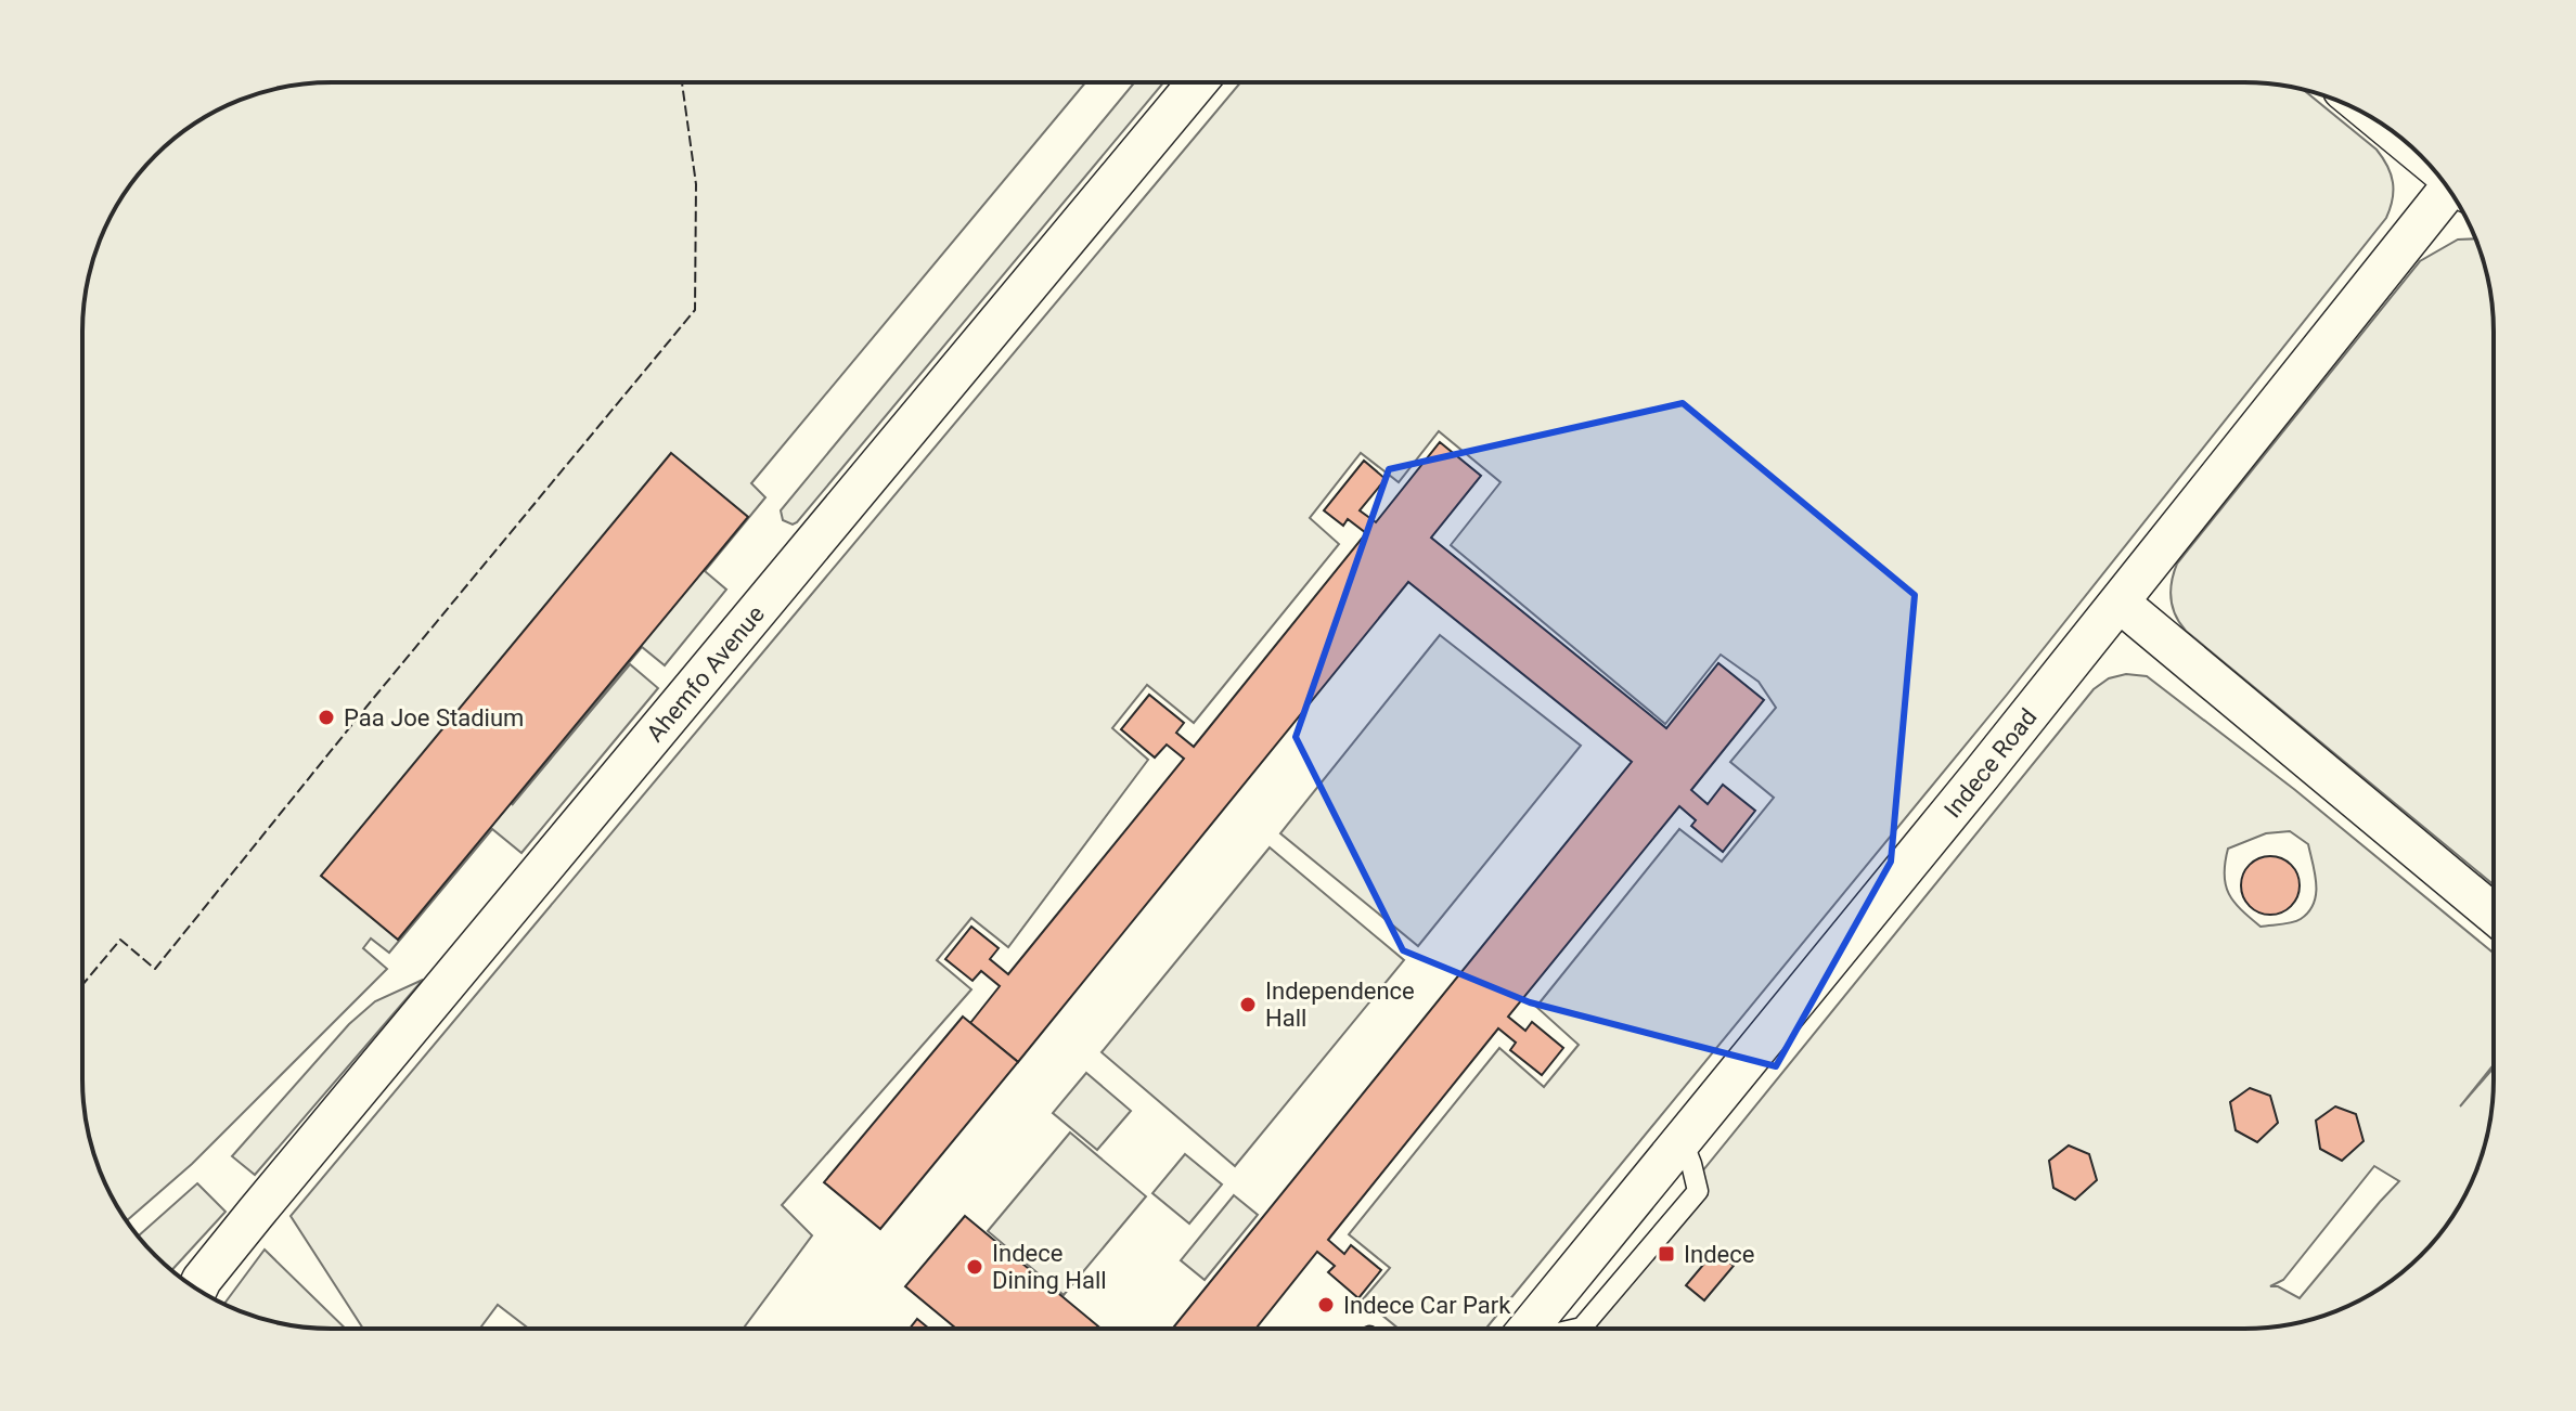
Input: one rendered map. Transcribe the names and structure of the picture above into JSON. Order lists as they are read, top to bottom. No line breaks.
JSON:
{"streets":{"street":["Ahemfo Avenue","Indece Road"]},"places":{"other":["Paa Joe Stadium","Independence Hall","Indece Dining Hall","Indece Car Park"],"transit":["Indece"]}}
